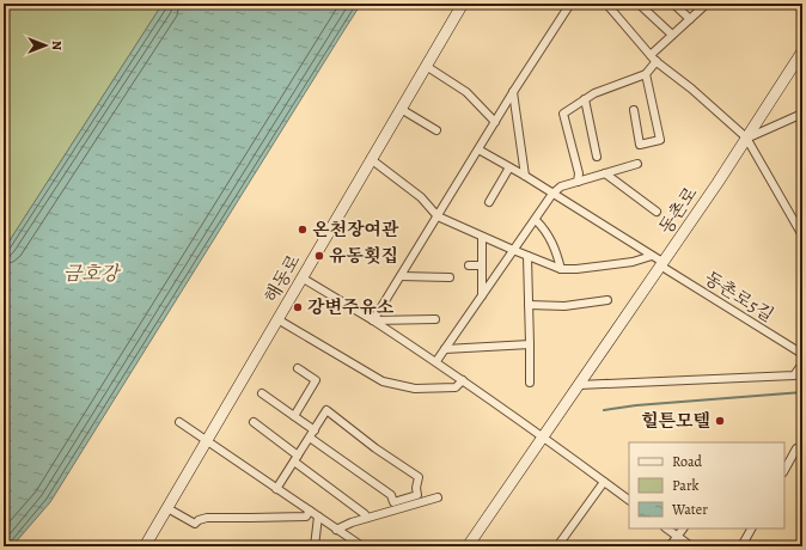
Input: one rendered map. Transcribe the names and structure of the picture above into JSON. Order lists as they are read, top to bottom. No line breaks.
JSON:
{"streets":{"street":["동촌로","해동로","동촌로5길"]},"crossings":[["동촌로","동촌로5길"]],"water":["금호강"],"places":["온천장여관","유동횟집","강변주유소","힐튼모텔"],"legend":["Road","Park","Water"],"north":"right"}
